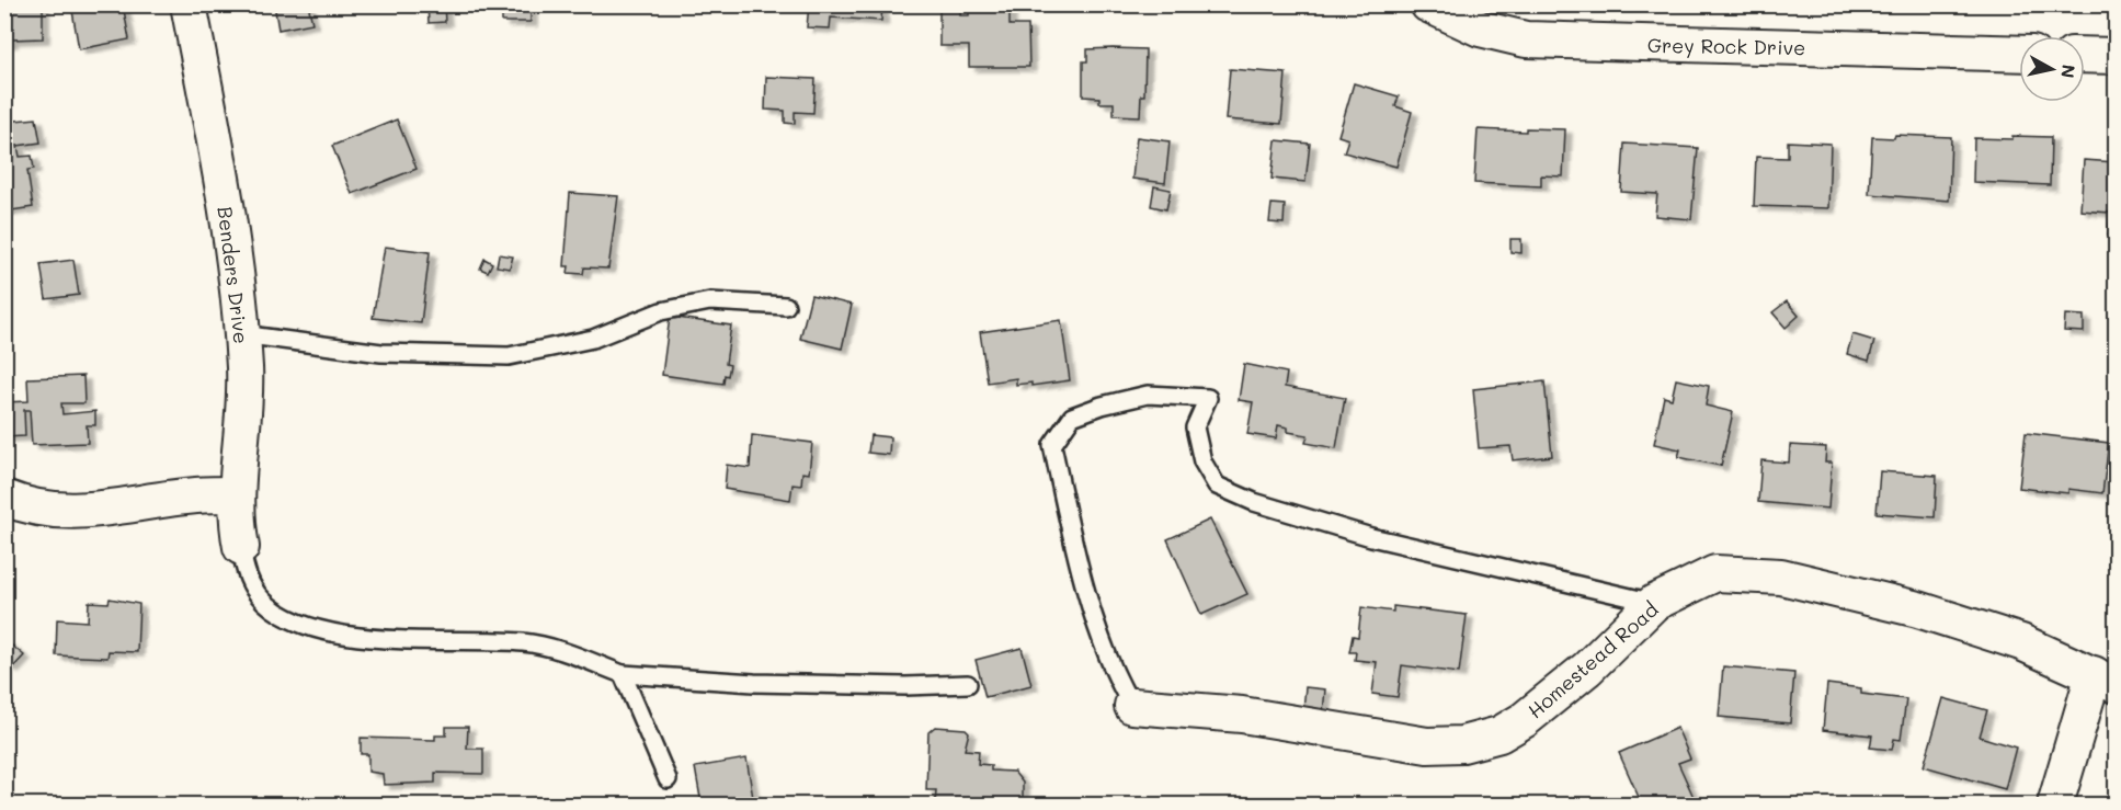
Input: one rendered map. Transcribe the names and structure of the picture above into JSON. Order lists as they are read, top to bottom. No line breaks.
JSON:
{"streets":{"street":["Grey Rock Drive","Benders Drive","Homestead Road"]},"north":"right"}
